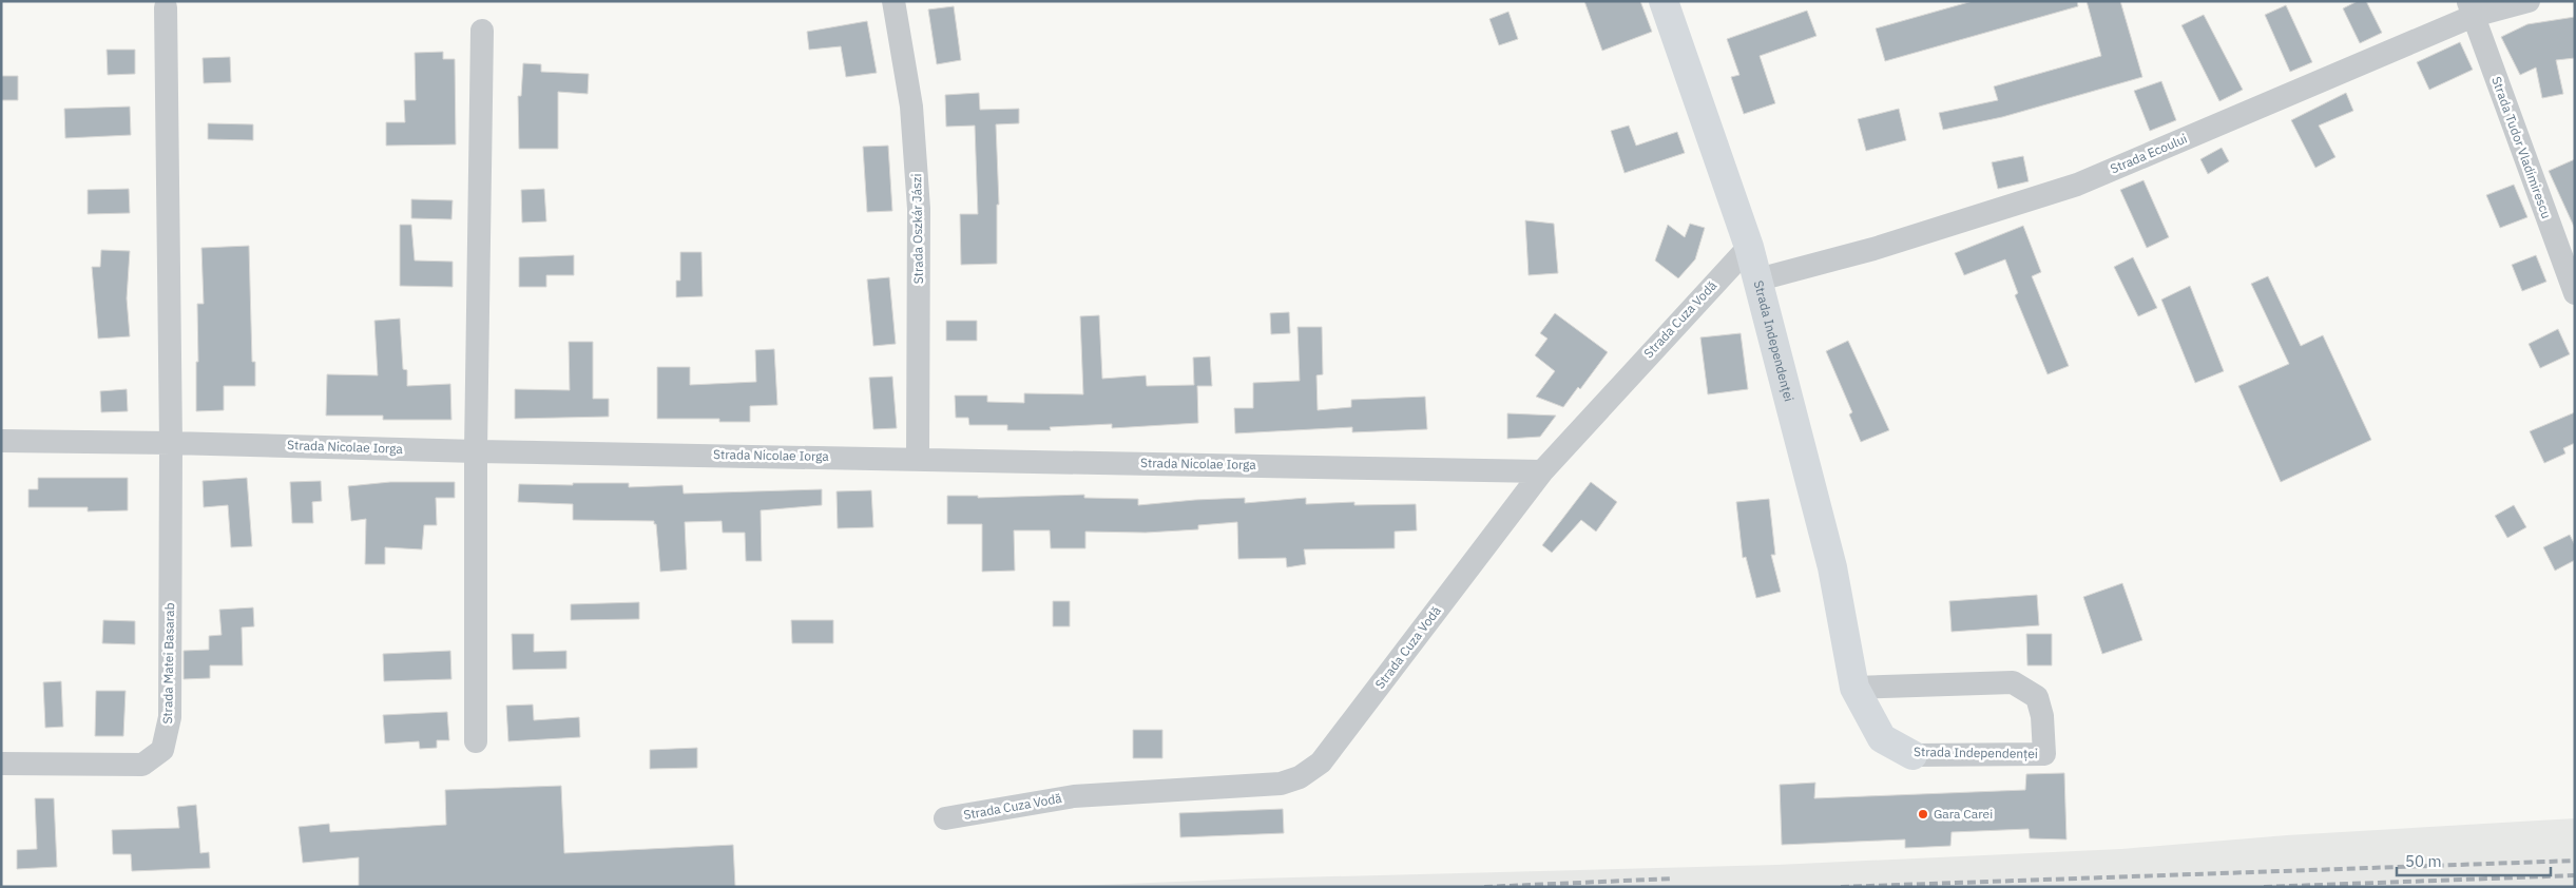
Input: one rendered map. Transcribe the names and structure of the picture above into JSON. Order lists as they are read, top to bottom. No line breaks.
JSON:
{"streets":{"street":["Strada Tudor Vladimirescu","Strada Ecoului","Strada Oszkár Jászi","Strada Cuza Vodă","Strada Independenței","Strada Nicolae Iorga","Strada Matei Basarab"]},"crossings":[["Strada Tudor Vladimirescu","Strada Ecoului"],["Strada Ecoului","Strada Independenței"],["Strada Oszkár Jászi","Strada Nicolae Iorga"],["Strada Cuza Vodă","Strada Independenței"],["Strada Cuza Vodă","Strada Nicolae Iorga"],["Strada Nicolae Iorga","Strada Matei Basarab"]],"places":["Gara Carei"],"scale_bar":"50 m"}
